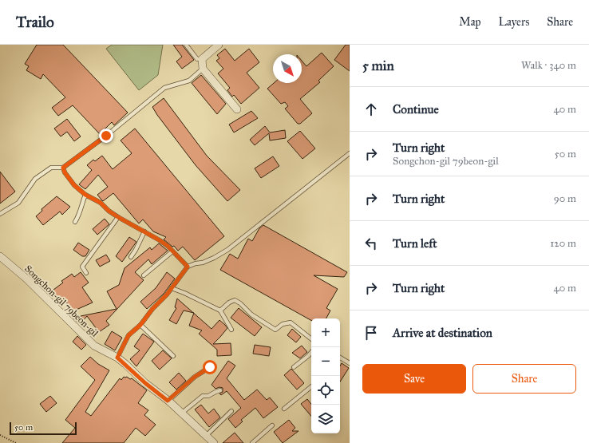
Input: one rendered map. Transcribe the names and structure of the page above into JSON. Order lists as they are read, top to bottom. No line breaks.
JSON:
{"streets":{"street":["Songchon-gil 79beon-gil"]},"scale_bar":"50 m","north":"bottom right","page":{"header":"Trailo","nav":["Map","Layers","Share"],"heading":["5 min","Walk · 340 m"],"list":[["Continue","40 m"],["Turn right","Songchon-gil 79beon-gil","50 m"],["Turn right","90 m"],["Turn left","120 m"],["Turn right","40 m"],"Arrive at destination"],"map_buttons":["+","−"],"buttons":["Save","Share"],"scale":"50 m"}}
